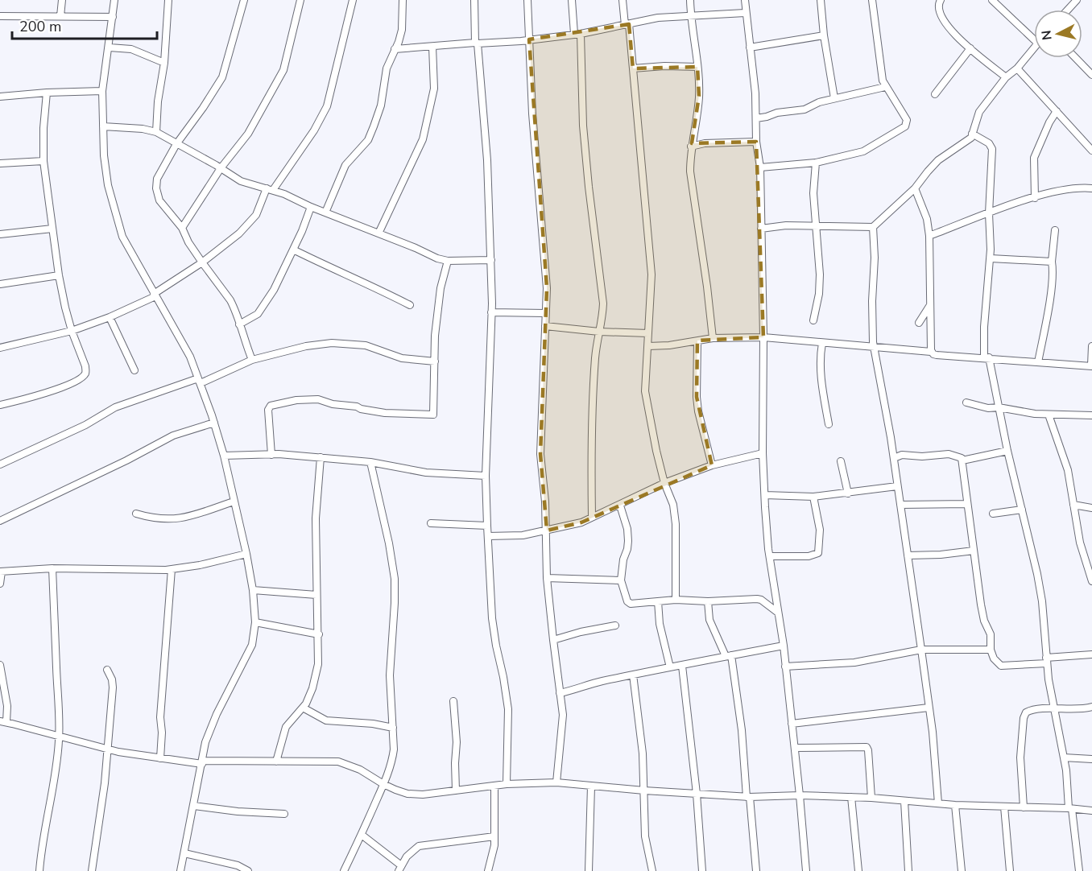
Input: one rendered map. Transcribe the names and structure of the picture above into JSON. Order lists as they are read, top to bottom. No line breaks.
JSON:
{"scale_bar":"200 m","north":"left"}
